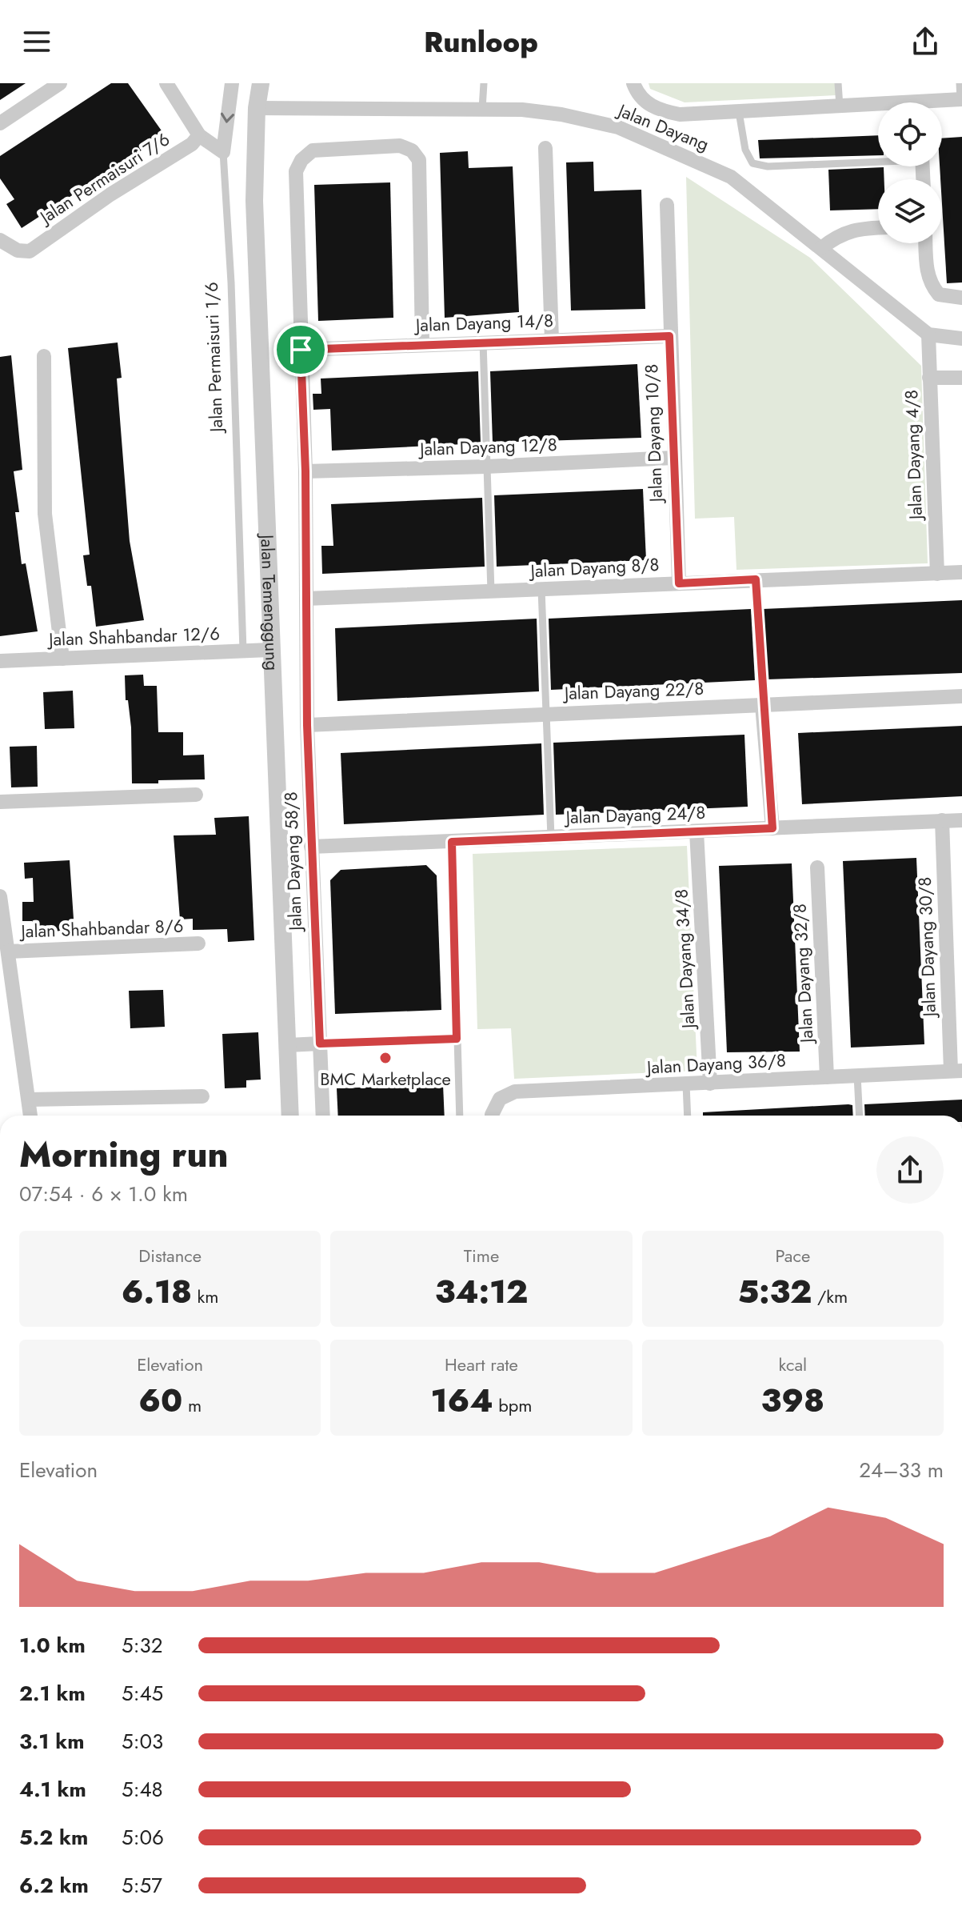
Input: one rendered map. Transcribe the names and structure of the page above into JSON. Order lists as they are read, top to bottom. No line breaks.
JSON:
{"streets":{"street":["Jalan Dayang","Jalan Permaisuri 7/6","Jalan Dayang 14/8","Jalan Dayang 10/8","Jalan Dayang 12/8","Jalan Dayang 4/8","Jalan Dayang 8/8","Jalan Temenggung","Jalan Shahbandar 12/6","Jalan Dayang 22/8","Jalan Dayang 24/8","Jalan Dayang 58/8","Jalan Shahbandar 8/6","Jalan Dayang 30/8","Jalan Dayang 34/8","Jalan Dayang 32/8","Jalan Dayang 36/8"],"lane":["Jalan Permaisuri 1/6"]},"crossings":[["Jalan Dayang","Jalan Dayang 4/8"],["Jalan Dayang","Jalan Temenggung"],["Jalan Dayang 14/8","Jalan Dayang 10/8"],["Jalan Dayang 14/8","Jalan Dayang 58/8"],["Jalan Permaisuri 1/6","Jalan Shahbandar 12/6"],["Jalan Dayang 10/8","Jalan Dayang 12/8"],["Jalan Dayang 10/8","Jalan Dayang 8/8"],["Jalan Dayang 12/8","Jalan Dayang 58/8"],["Jalan Dayang 4/8","Jalan Dayang 8/8"],["Jalan Dayang 8/8","Jalan Dayang 58/8"],["Jalan Temenggung","Jalan Shahbandar 12/6"],["Jalan Dayang 22/8","Jalan Dayang 58/8"],["Jalan Dayang 24/8","Jalan Dayang 58/8"],["Jalan Dayang 24/8","Jalan Dayang 30/8"],["Jalan Dayang 24/8","Jalan Dayang 34/8"],["Jalan Dayang 30/8","Jalan Dayang 36/8"],["Jalan Dayang 34/8","Jalan Dayang 36/8"],["Jalan Dayang 32/8","Jalan Dayang 36/8"]],"places":["BMC Marketplace"],"page":{"header":"Runloop","heading":["Morning run","07:54 · 6 × 1.0 km"],"stats":[["Distance","6.18 km"],["Time","34:12"],["Pace","5:32 /km"],["Elevation","60 m"],["Heart rate","164 bpm"],["kcal","398"]],"chart":["Elevation","24–33 m"],"list":[{"name":"1.0 km","note":"5:32"},{"name":"2.1 km","note":"5:45"},{"name":"3.1 km","note":"5:03"},{"name":"4.1 km","note":"5:48"},{"name":"5.2 km","note":"5:06"},{"name":"6.2 km","note":"5:57"}]}}
